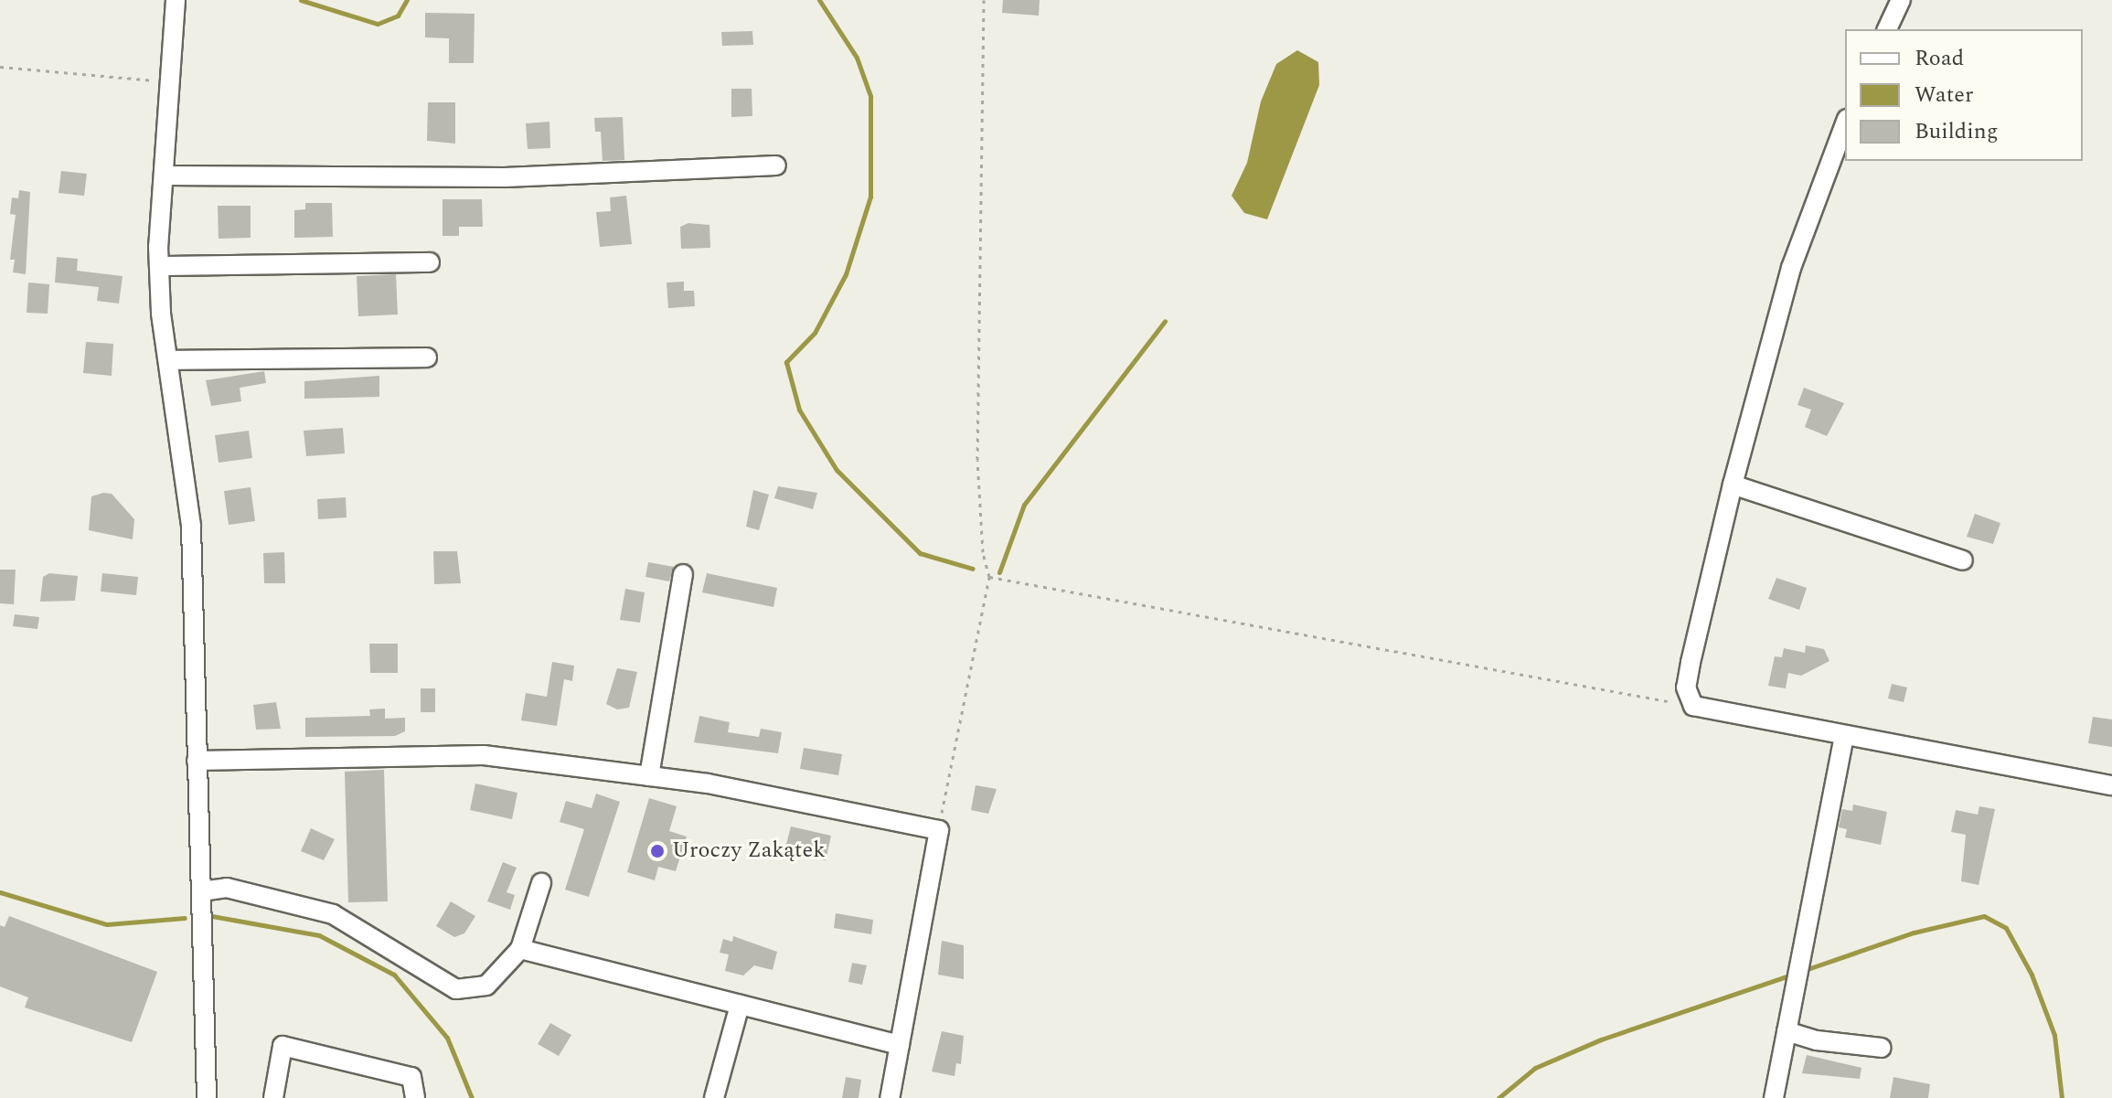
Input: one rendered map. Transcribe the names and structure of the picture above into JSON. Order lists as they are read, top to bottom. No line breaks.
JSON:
{"places":["Uroczy Zakątek"],"legend":["Road","Water","Building"]}
